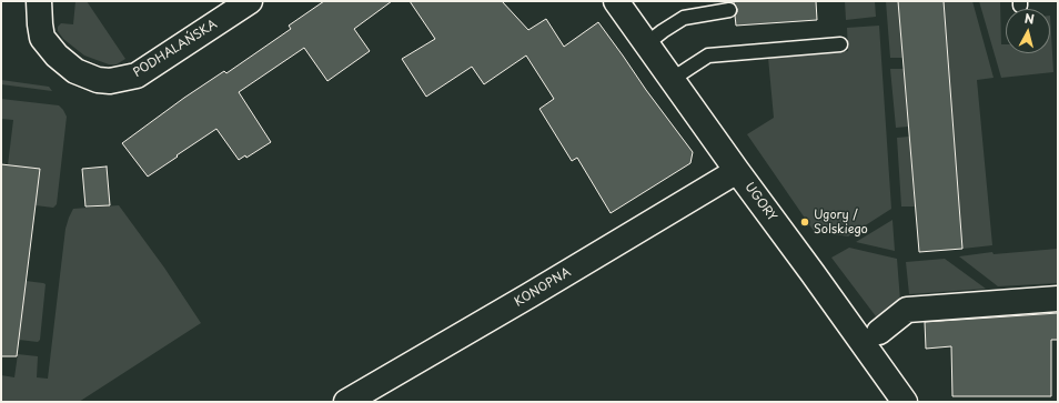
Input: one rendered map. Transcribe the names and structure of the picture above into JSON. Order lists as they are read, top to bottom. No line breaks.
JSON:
{"streets":{"street":["PODHALAŃSKA","UGORY","KONOPNA"]},"crossings":[["UGORY","KONOPNA"]],"places":["Ugory / Solskiego"],"north":"top"}
